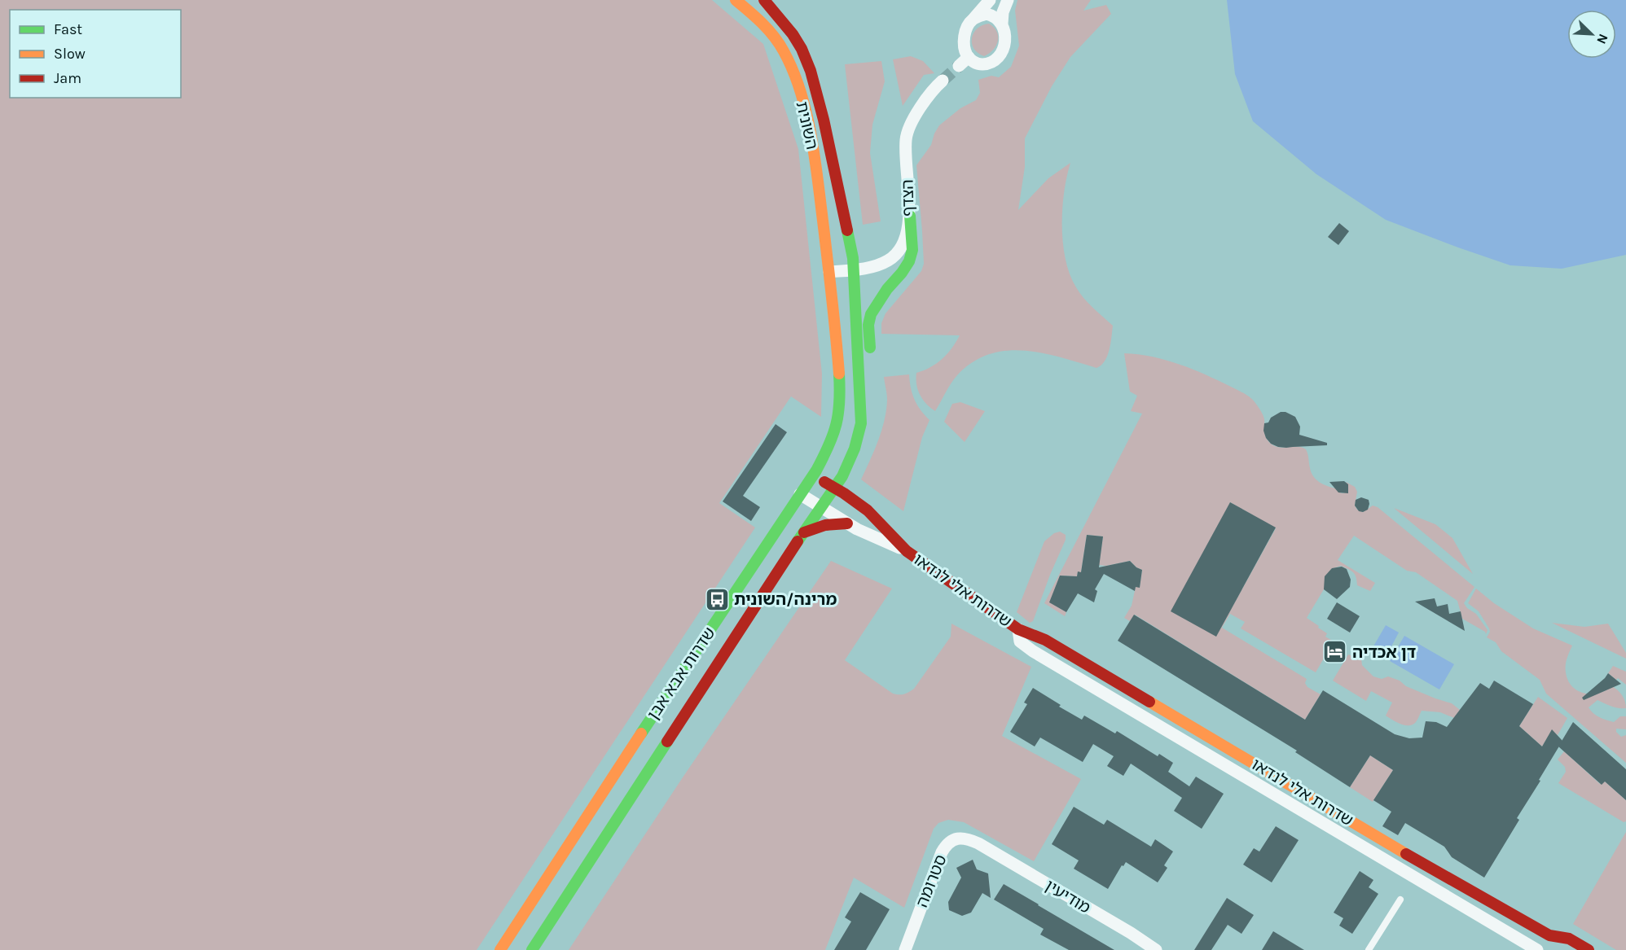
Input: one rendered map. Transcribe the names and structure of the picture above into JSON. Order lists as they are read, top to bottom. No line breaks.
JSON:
{"streets":{"street":["השונית","הצדף","שדרות אלי לנדאו","שדרות אבא אבן","סטרומה","מודיעין"]},"crossings":[["השונית","הצדף"],["השונית","שדרות אבא אבן"],["הצדף","שדרות אבא אבן"],["שדרות אלי לנדאו","שדרות אבא אבן"],["סטרומה","מודיעין"]],"places":{"bus stop":["מרינה/השונית"],"hotel":["דן אכדיה"]},"legend":["Fast","Slow","Jam"],"north":"bottom right"}
